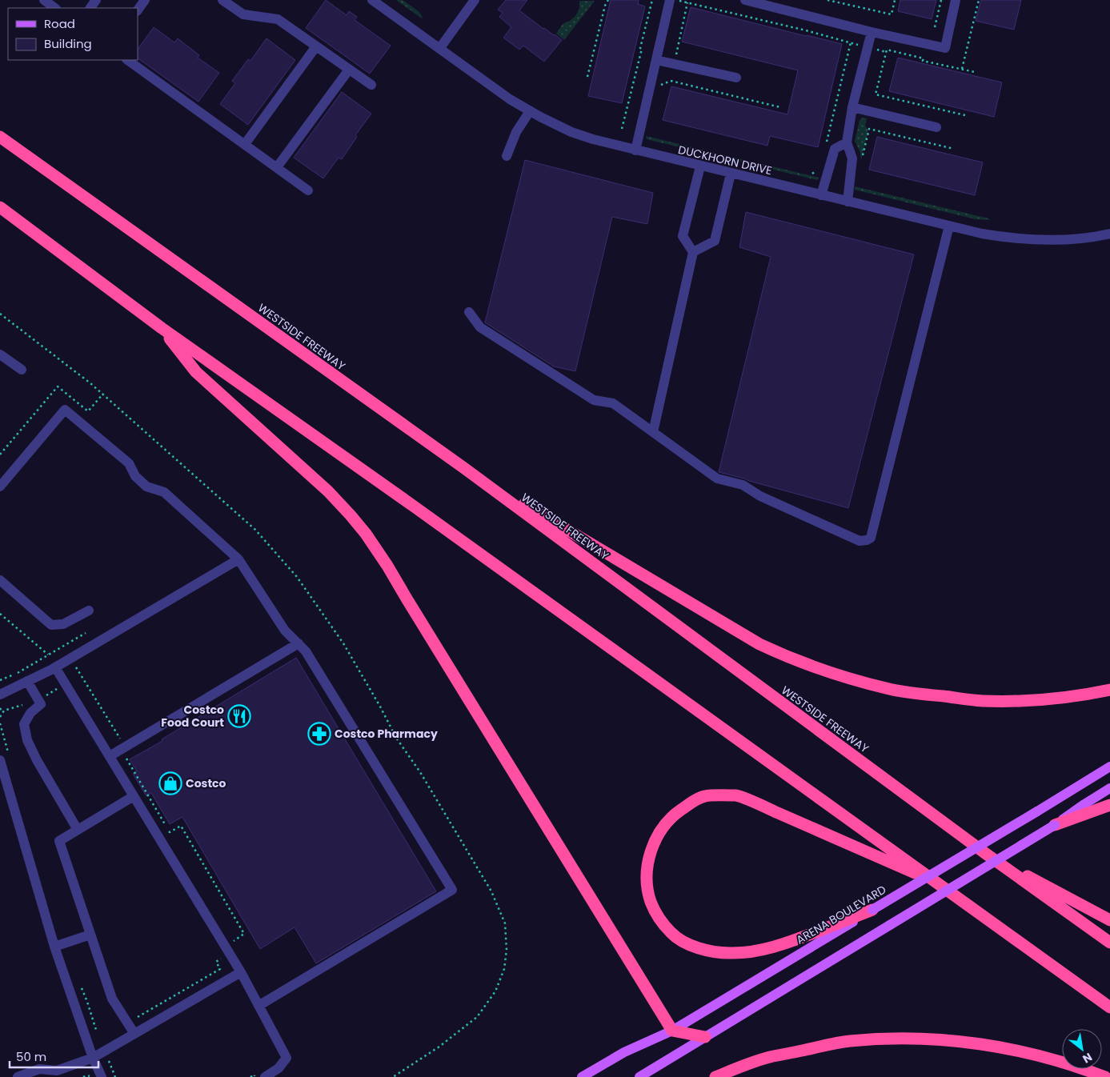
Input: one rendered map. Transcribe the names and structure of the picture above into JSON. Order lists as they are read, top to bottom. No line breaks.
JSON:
{"streets":{"highway":["WESTSIDE FREEWAY"],"main road":["ARENA BOULEVARD"],"street":["DUCKHORN DRIVE"]},"places":{"restaurant":["Costco Food Court"],"pharmacy":["Costco Pharmacy"],"shop":["Costco"]},"legend":["Road","Building"],"scale_bar":"50 m","north":"bottom right"}
